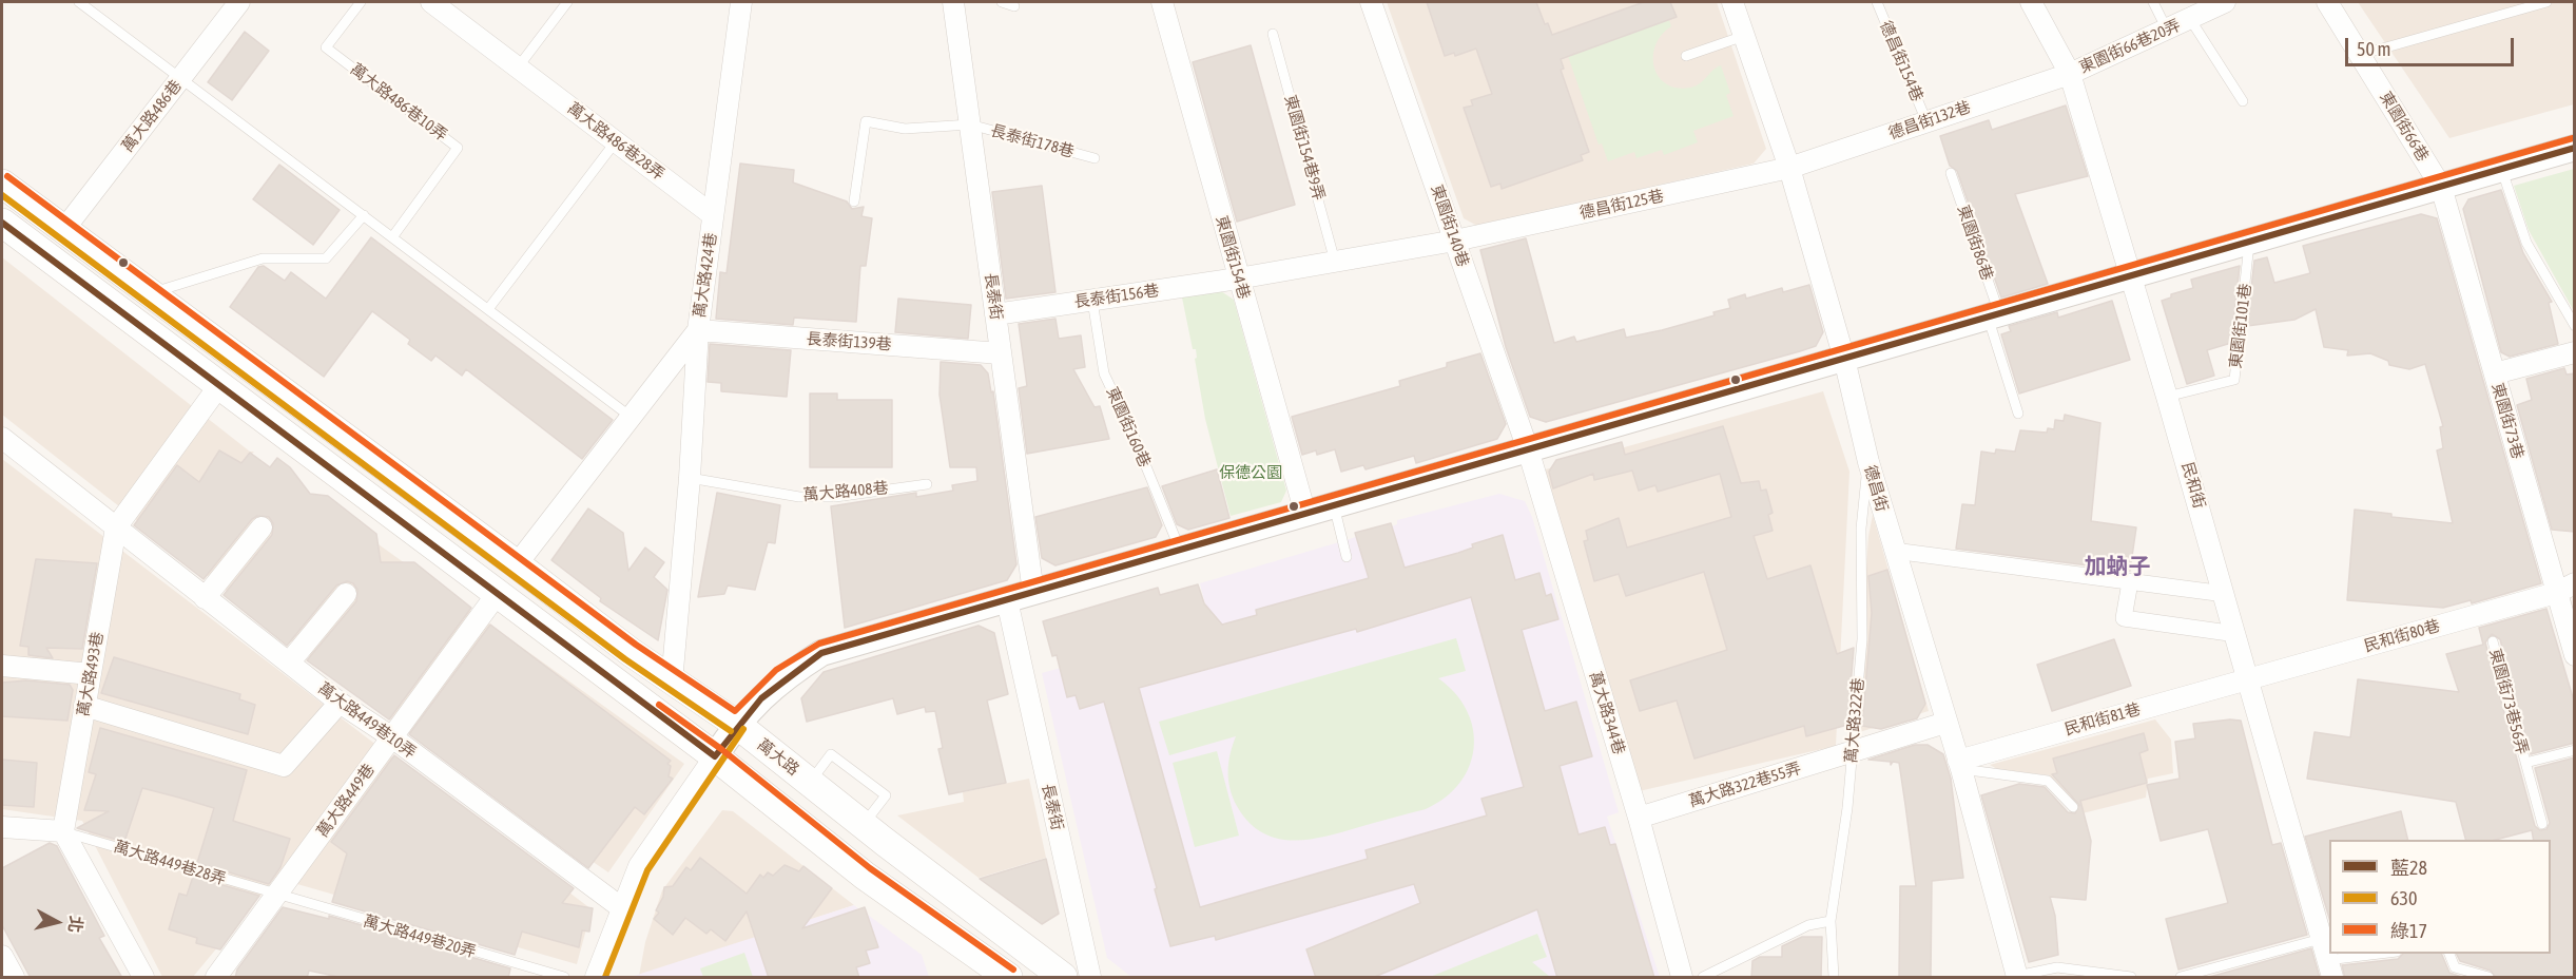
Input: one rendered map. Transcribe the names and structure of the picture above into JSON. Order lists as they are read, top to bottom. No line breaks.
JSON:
{"streets":{"main road":["萬大路"],"street":["東園街66巷20弄","萬大路486巷","德昌街132巷","東園街66巷","萬大路486巷28弄","德昌街125巷","東園街140巷","東園街154巷","萬大路424巷","長泰街","長泰街156巷","長泰街139巷","東園街73巷","民和街","德昌街","民和街80巷","萬大路493巷","萬大路344巷","民和街81巷","萬大路449巷10弄","萬大路322巷55弄","萬大路449巷"],"lane":["德昌街154巷","萬大路486巷10弄","長泰街178巷","東園街154巷9弄","東園街86巷","東園街101巷","東園街160巷","萬大路408巷","東園街73巷56弄","萬大路322巷","萬大路449巷28弄","萬大路449巷20弄"]},"crossings":[["東園街66巷20弄","德昌街132巷"],["東園街66巷20弄","民和街"],["德昌街154巷","德昌街132巷"],["萬大路486巷","萬大路"],["德昌街132巷","德昌街125巷"],["德昌街132巷","民和街"],["德昌街132巷","德昌街"],["東園街66巷","東園街73巷"],["萬大路486巷28弄","萬大路424巷"],["長泰街178巷","長泰街"],["德昌街125巷","東園街140巷"],["德昌街125巷","德昌街"],["東園街140巷","萬大路344巷"],["東園街154巷","長泰街156巷"],["萬大路424巷","長泰街139巷"],["萬大路424巷","萬大路"],["長泰街","長泰街156巷"],["長泰街","長泰街139巷"],["長泰街156巷","東園街160巷"],["東園街101巷","民和街"],["東園街73巷","民和街80巷"],["民和街","民和街80巷"],["民和街","民和街81巷"],["德昌街","民和街81巷"],["德昌街","萬大路322巷"],["德昌街","萬大路322巷55弄"],["民和街80巷","民和街81巷"],["萬大路493巷","萬大路449巷10弄"],["萬大路493巷","萬大路449巷28弄"],["萬大路344巷","萬大路322巷55弄"],["萬大路449巷10弄","萬大路449巷"],["萬大路322巷","萬大路322巷55弄"],["萬大路449巷","萬大路449巷28弄"],["萬大路449巷","萬大路449巷20弄"],["萬大路449巷28弄","萬大路449巷20弄"]],"districts":["加蚋子"],"parks":["保德公園"],"lines":["transit line 綠17","transit line 藍28","transit line 630"],"legend":["藍28","630","綠17"],"scale_bar":"50 m","north":"right"}
